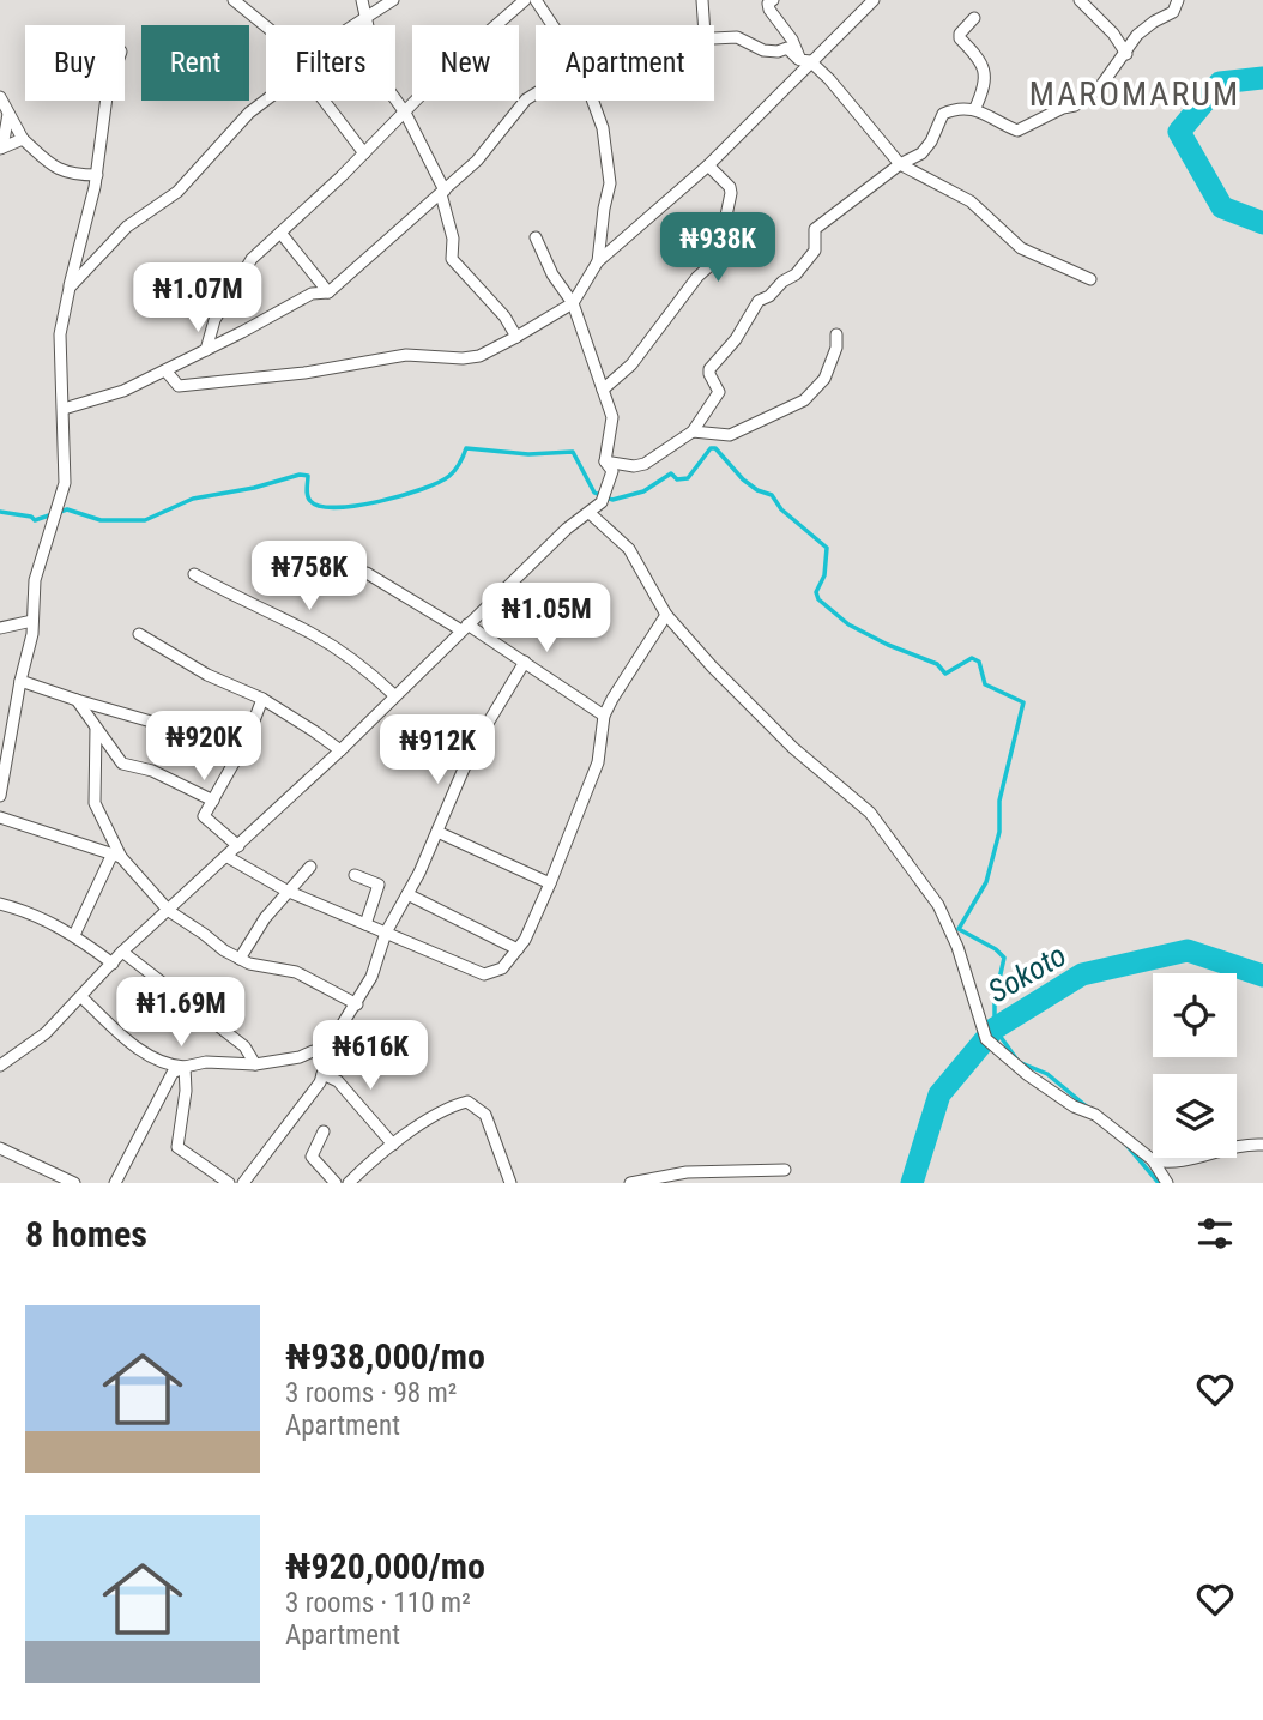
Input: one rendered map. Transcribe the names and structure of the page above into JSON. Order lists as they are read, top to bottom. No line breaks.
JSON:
{"districts":["MAROMARUM"],"water":["Sokoto"],"page":{"chip":["Buy","Rent","Filters","New","Apartment"],"price":["₦938K","₦1.07M","₦758K","₦1.05M","₦920K","₦912K","₦1.69M","₦616K"],"heading":"8 homes","list":[{"name":"₦938,000/mo","note":"3 rooms · 98 m² · Apartment"},{"name":"₦920,000/mo","note":"3 rooms · 110 m² · Apartment"}]}}
